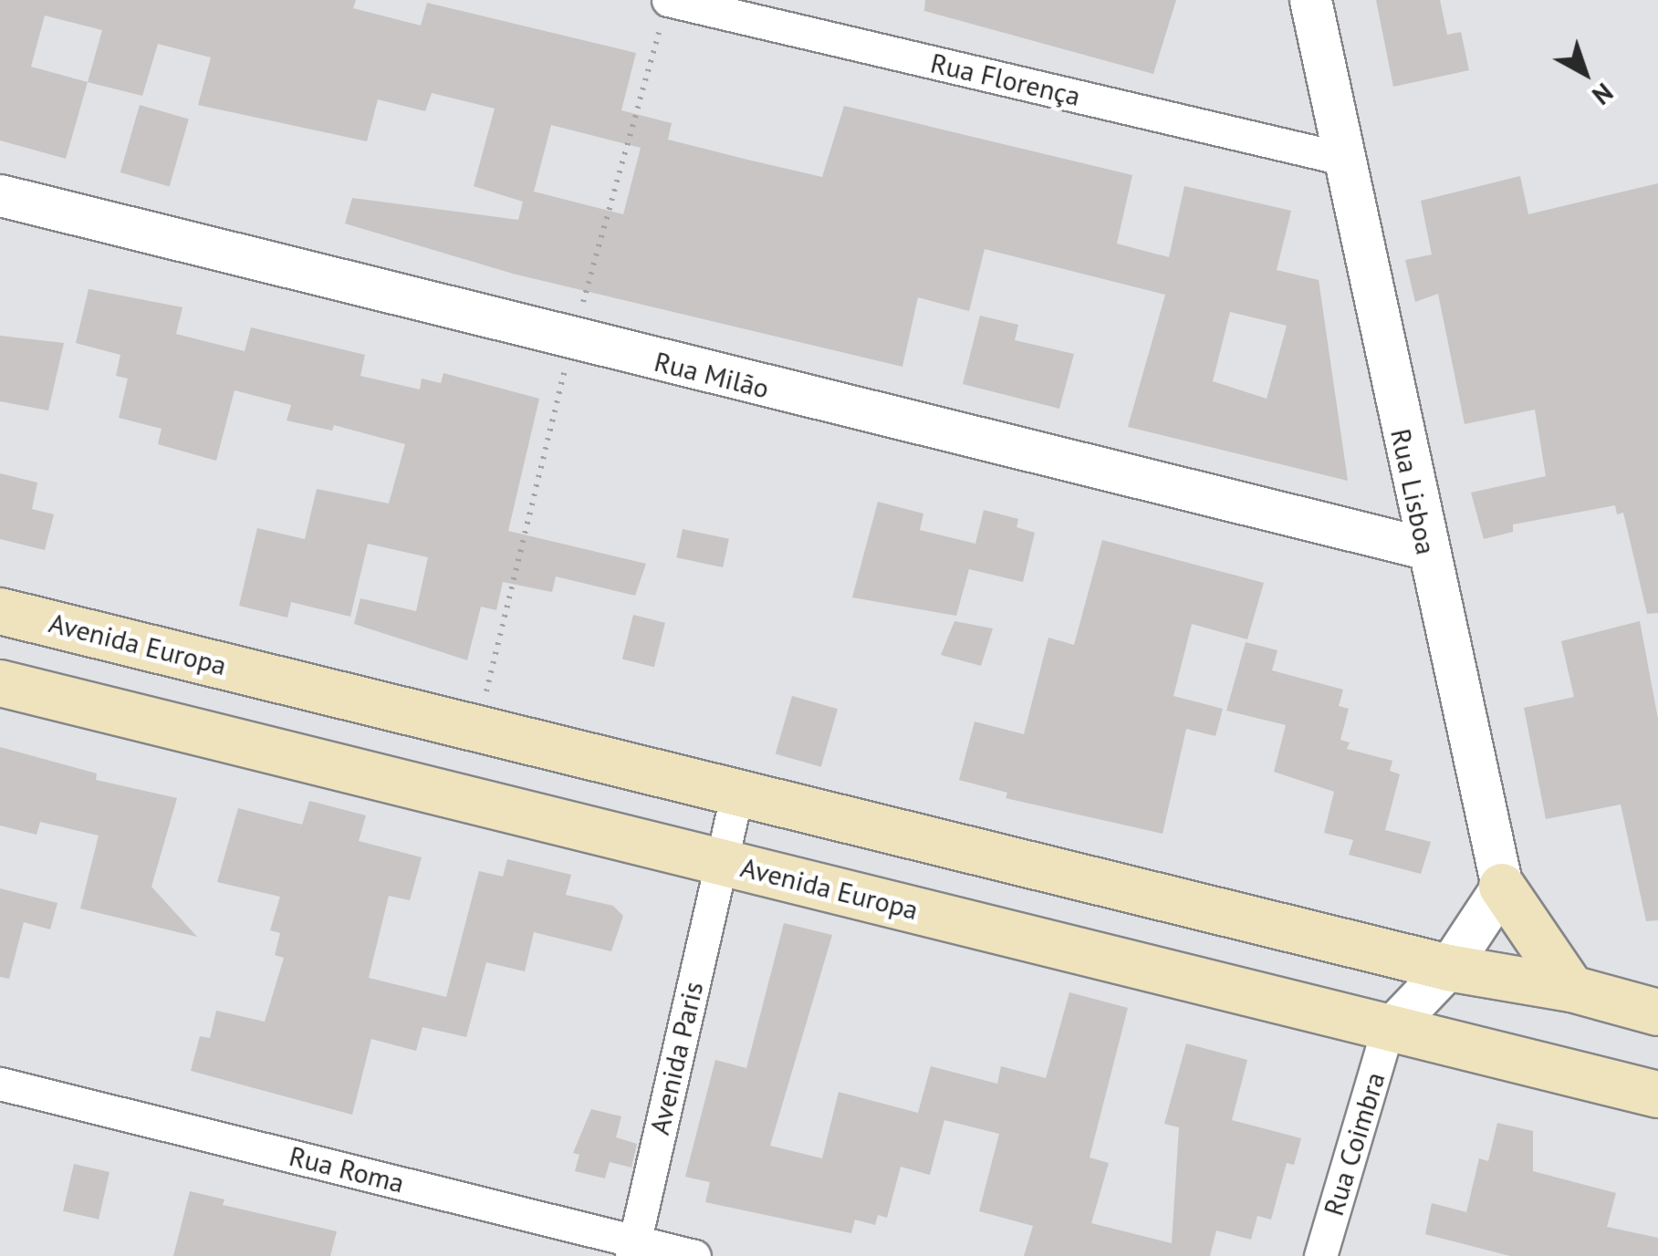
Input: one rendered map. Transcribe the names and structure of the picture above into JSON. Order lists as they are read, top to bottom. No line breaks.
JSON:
{"streets":{"main road":["Avenida Europa"],"street":["Rua Florença","Rua Milão","Rua Lisboa","Avenida Paris","Rua Coimbra","Rua Roma"]},"crossings":[["Rua Florença","Rua Lisboa"],["Rua Milão","Rua Lisboa"],["Avenida Europa","Avenida Paris"],["Avenida Europa","Rua Coimbra"],["Avenida Paris","Rua Roma"]],"north":"bottom right"}
